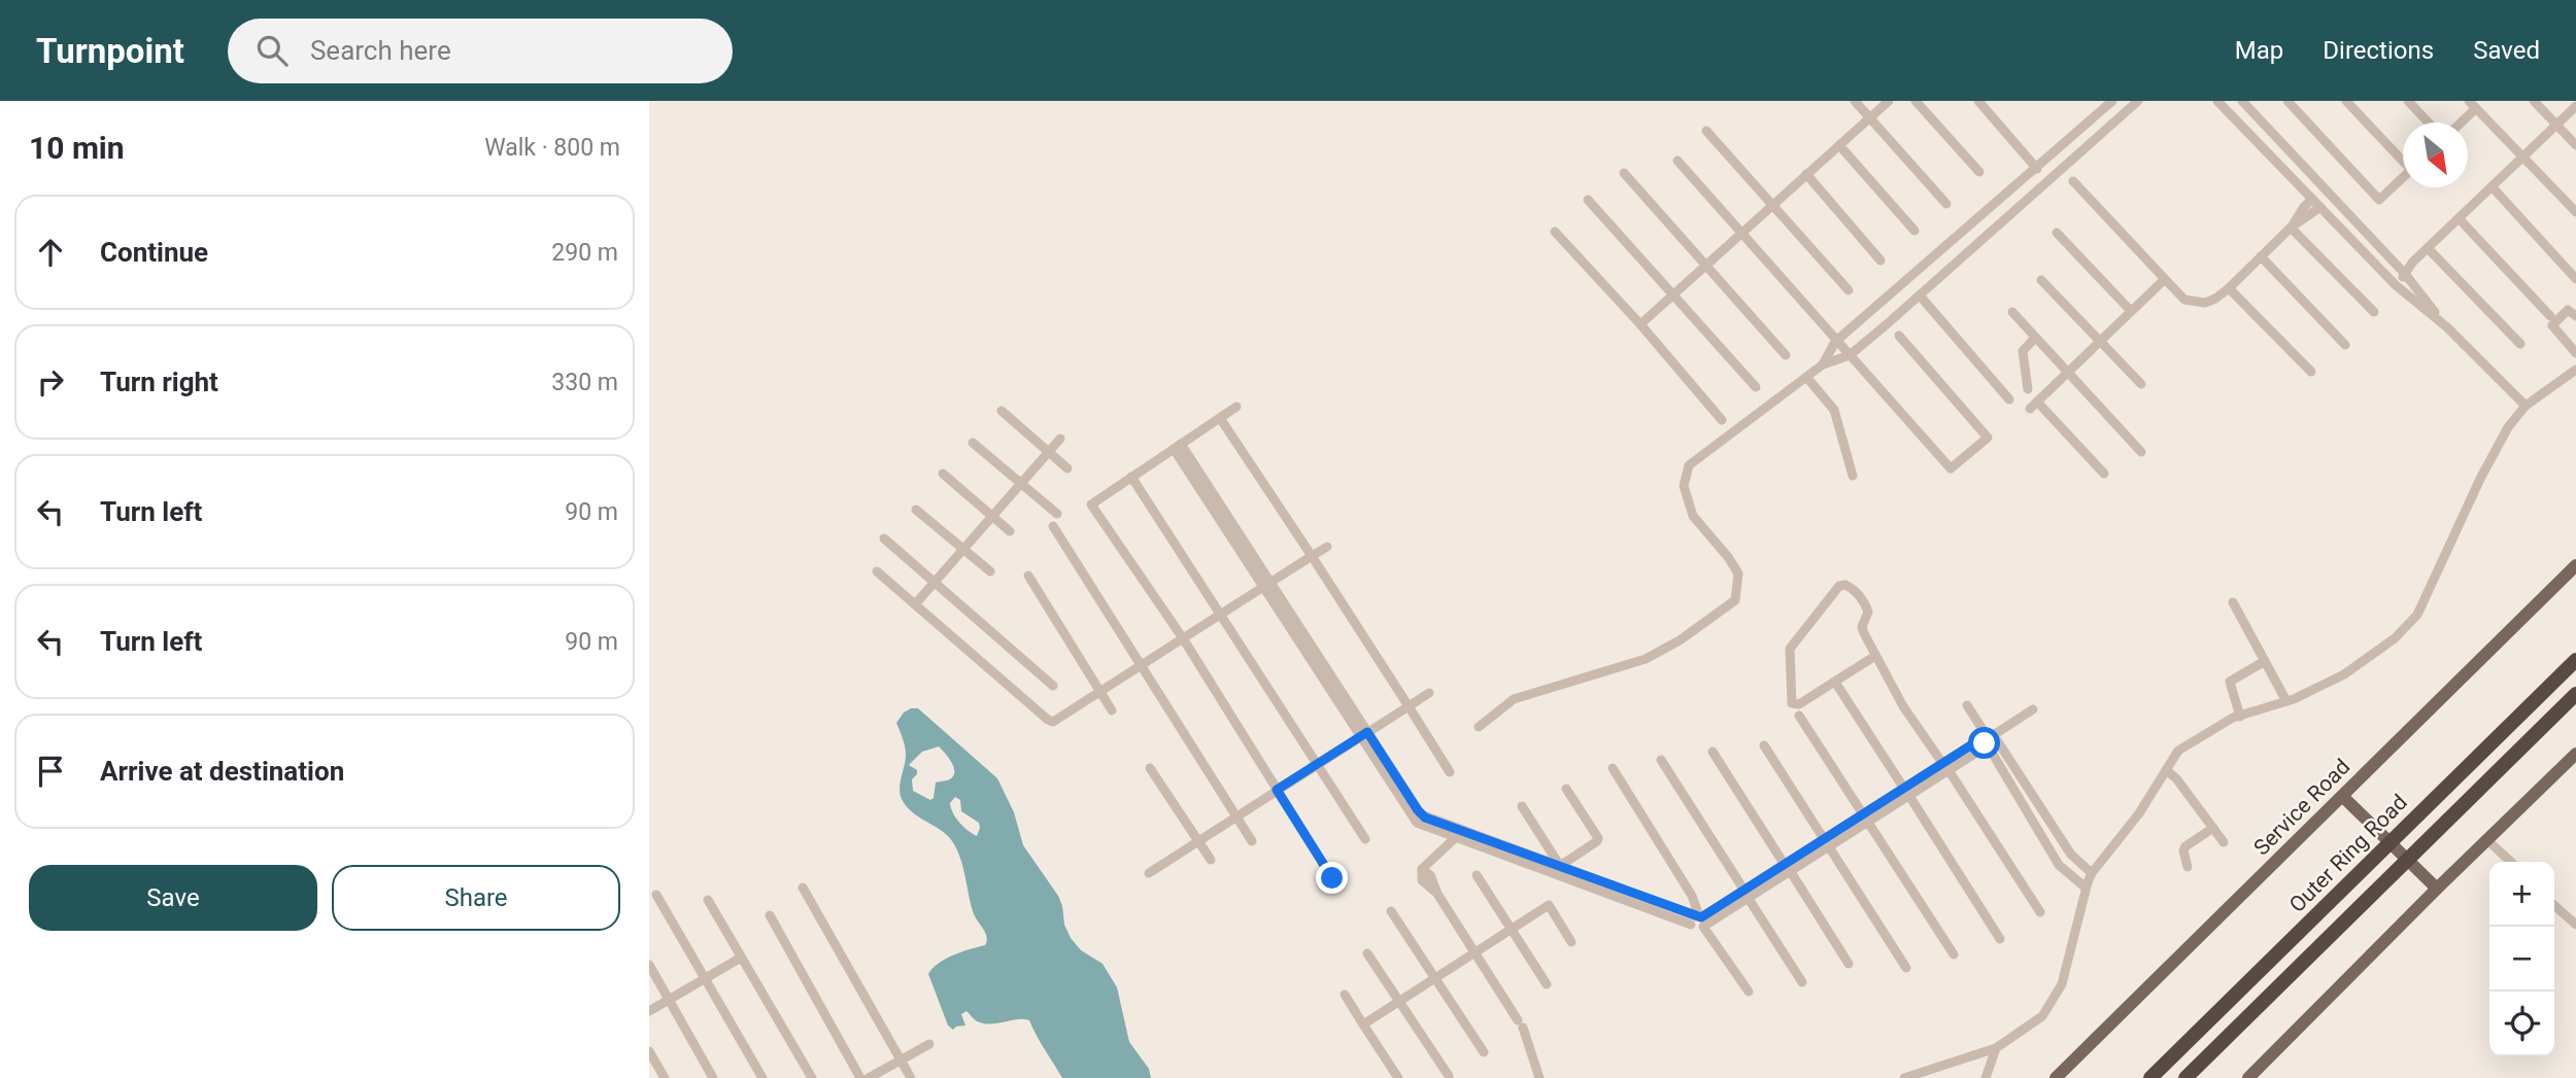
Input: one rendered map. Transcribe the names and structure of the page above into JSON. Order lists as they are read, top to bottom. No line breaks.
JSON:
{"streets":{"highway":["Outer Ring Road"],"main road":["Service Road"]},"north":"bottom right","page":{"header":"Turnpoint","search":"Search here","nav":["Map","Directions","Saved"],"heading":["10 min","Walk · 800 m"],"list":[["Continue","290 m"],["Turn right","330 m"],["Turn left","90 m"],["Turn left","90 m"],"Arrive at destination"],"buttons":["Save","Share"],"map_buttons":["+","−"]}}
